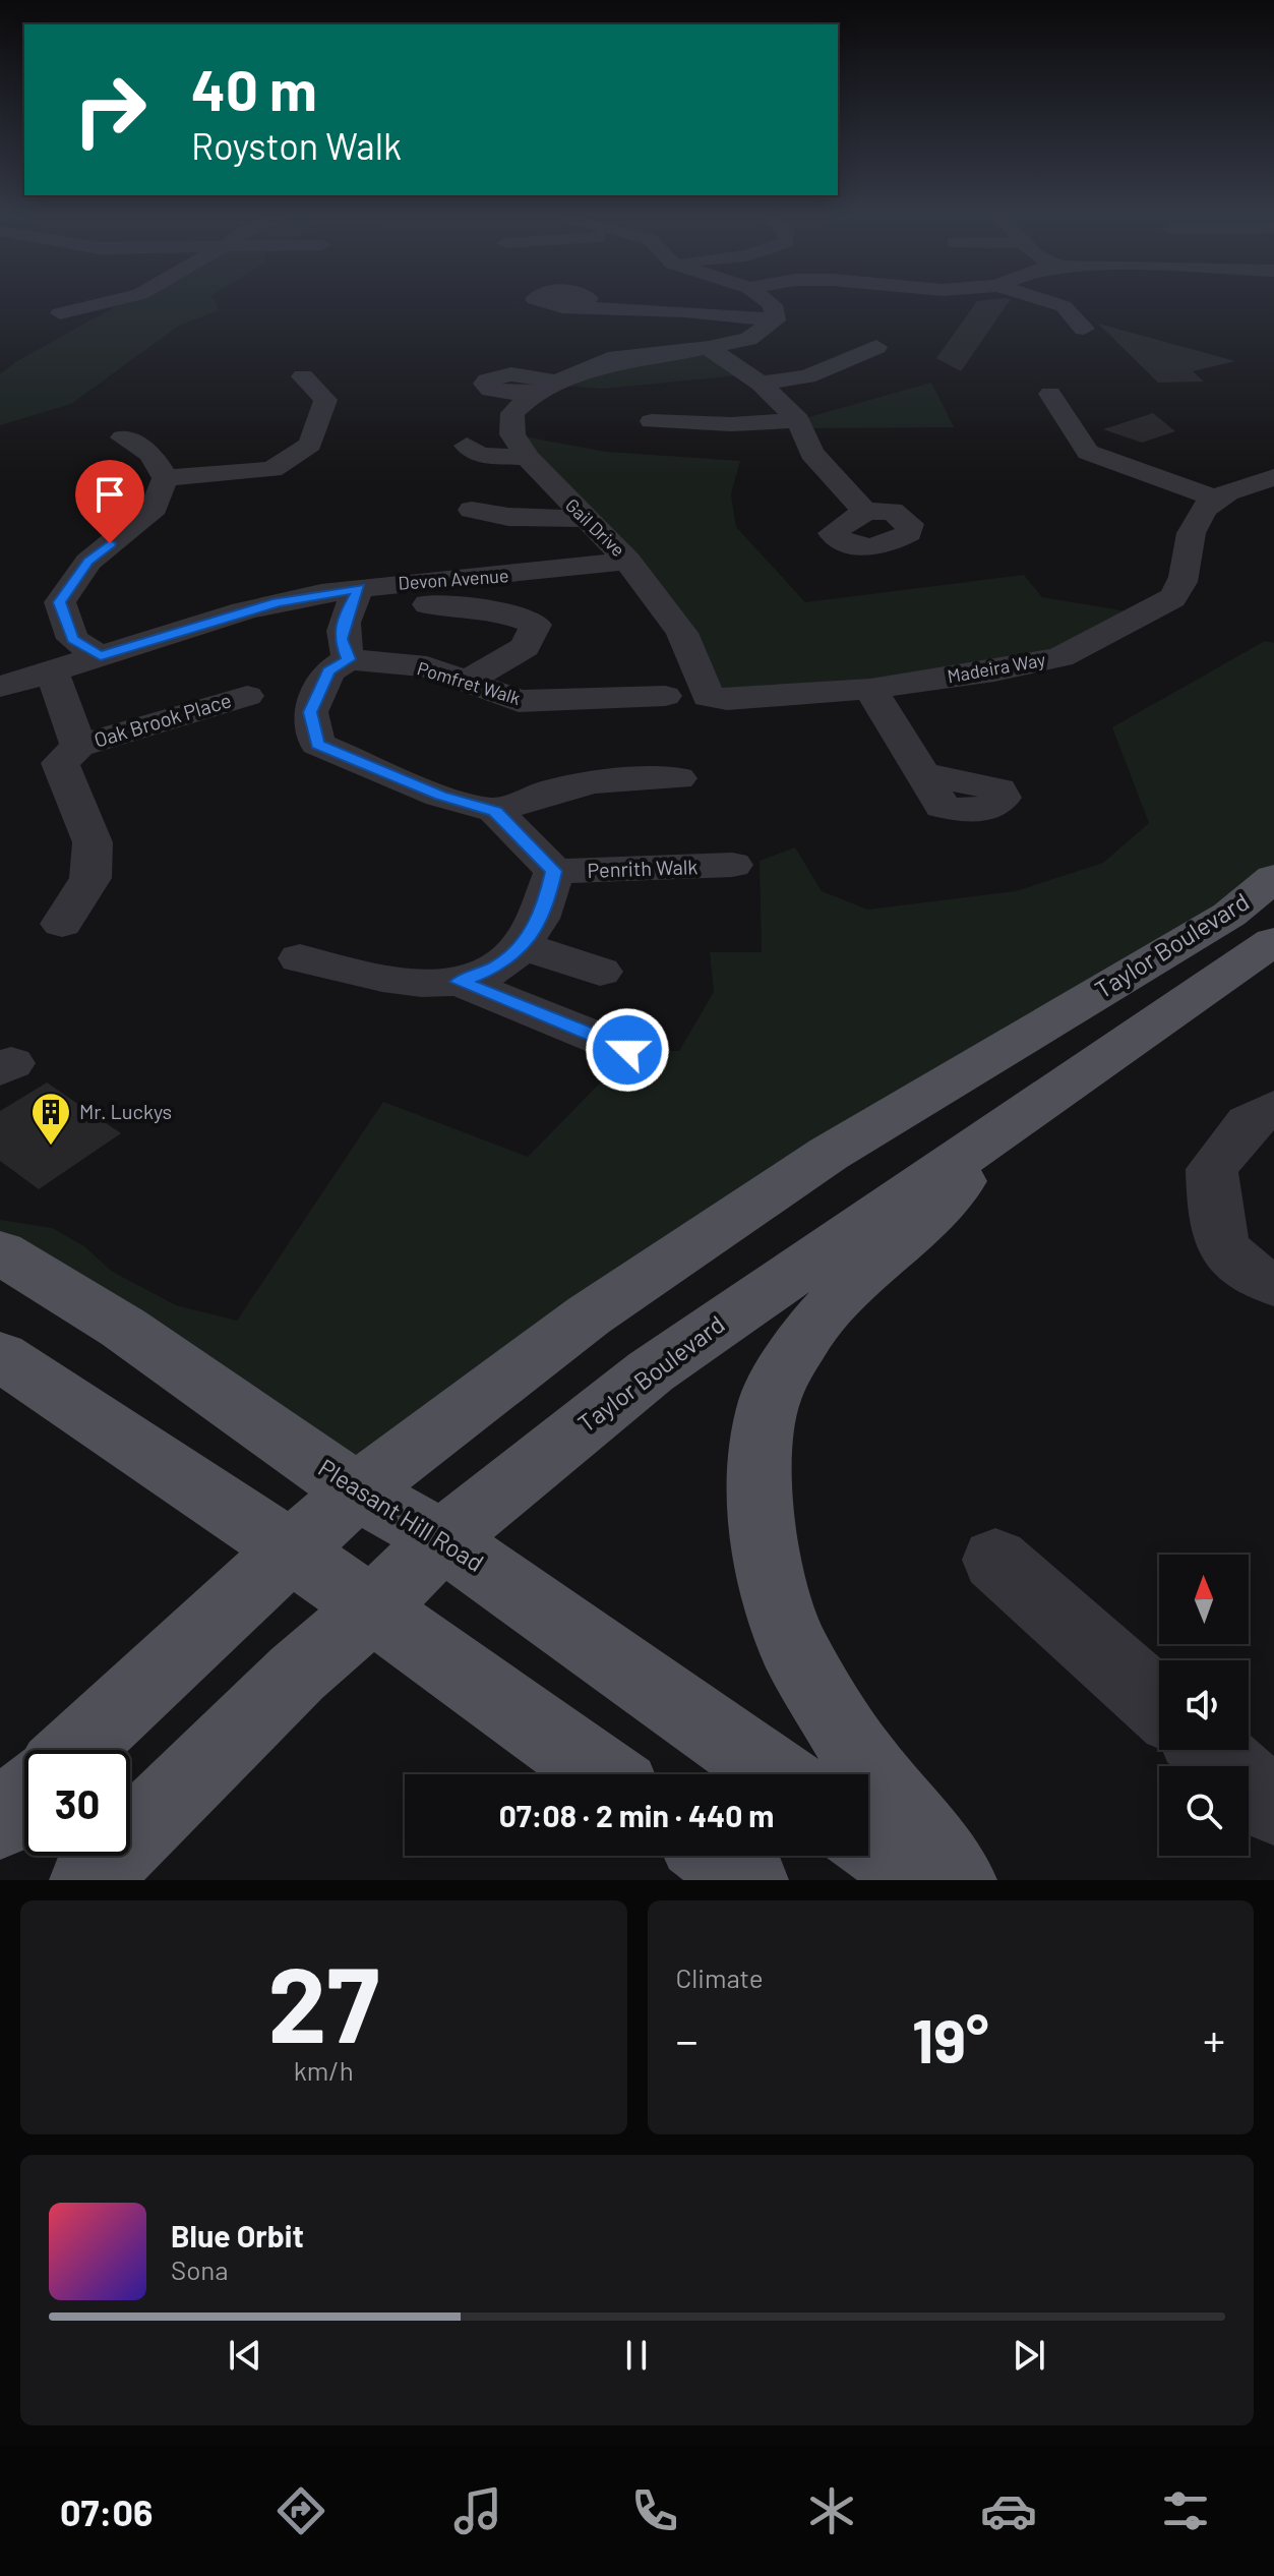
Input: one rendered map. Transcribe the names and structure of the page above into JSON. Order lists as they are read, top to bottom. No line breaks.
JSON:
{"streets":{"main road":["Taylor Boulevard","Pleasant Hill Road"],"street":["Gail Drive","Devon Avenue","Madeira Way","Pomfret Walk","Oak Brook Place","Penrith Walk"]},"crossings":[["Gail Drive","Devon Avenue"],["Gail Drive","Madeira Way"],["Devon Avenue","Oak Brook Place"],["Taylor Boulevard","Pleasant Hill Road"]],"places":{"building":["Mr. Luckys"]},"north":"top","page":{"turn":["40 m","Royston Walk"],"limit":"30","trip":"07:08 · 2 min · 440 m","tile":[["27","km/h"],"Climate"],"heat":["−","19°","+"],"song":["Blue Orbit","Sona"],"tabs":"07:06"}}
